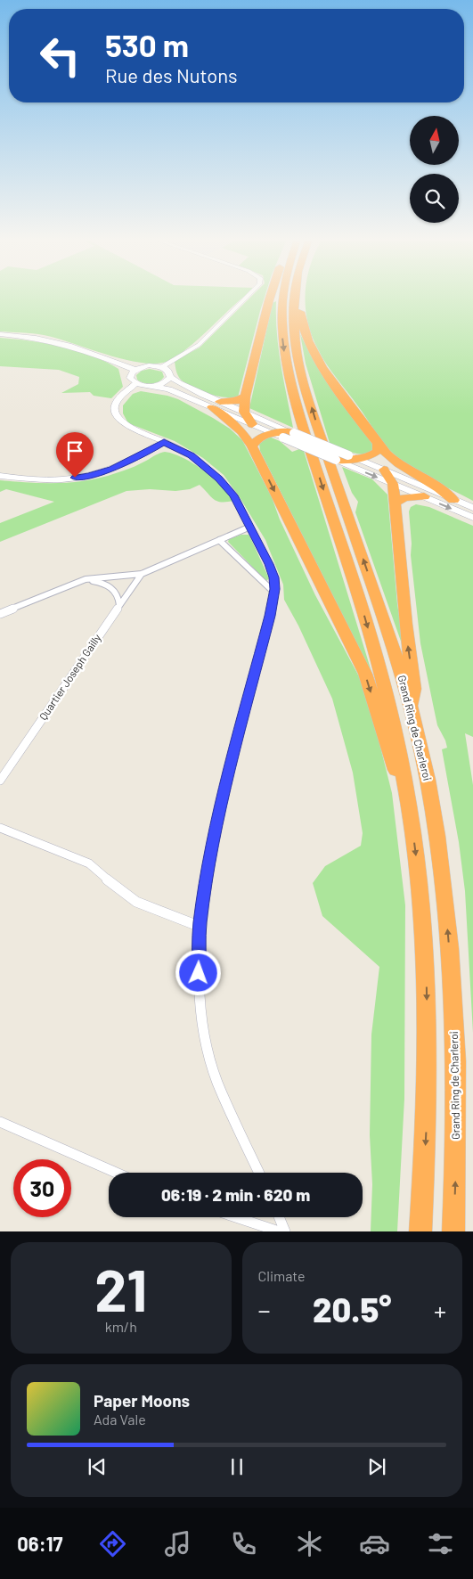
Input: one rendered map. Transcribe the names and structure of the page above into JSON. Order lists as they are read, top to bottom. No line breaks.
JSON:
{"streets":{"highway":["Grand Ring de Charleroi"],"street":["Quartier Joseph Gailly"]},"north":"top","page":{"turn":["530 m","Rue des Nutons"],"limit":"30","trip":"06:19 · 2 min · 620 m","tile":[["21","km/h"],"Climate"],"heat":["−","20.5°","+"],"song":["Paper Moons","Ada Vale"],"tabs":"06:17"}}
